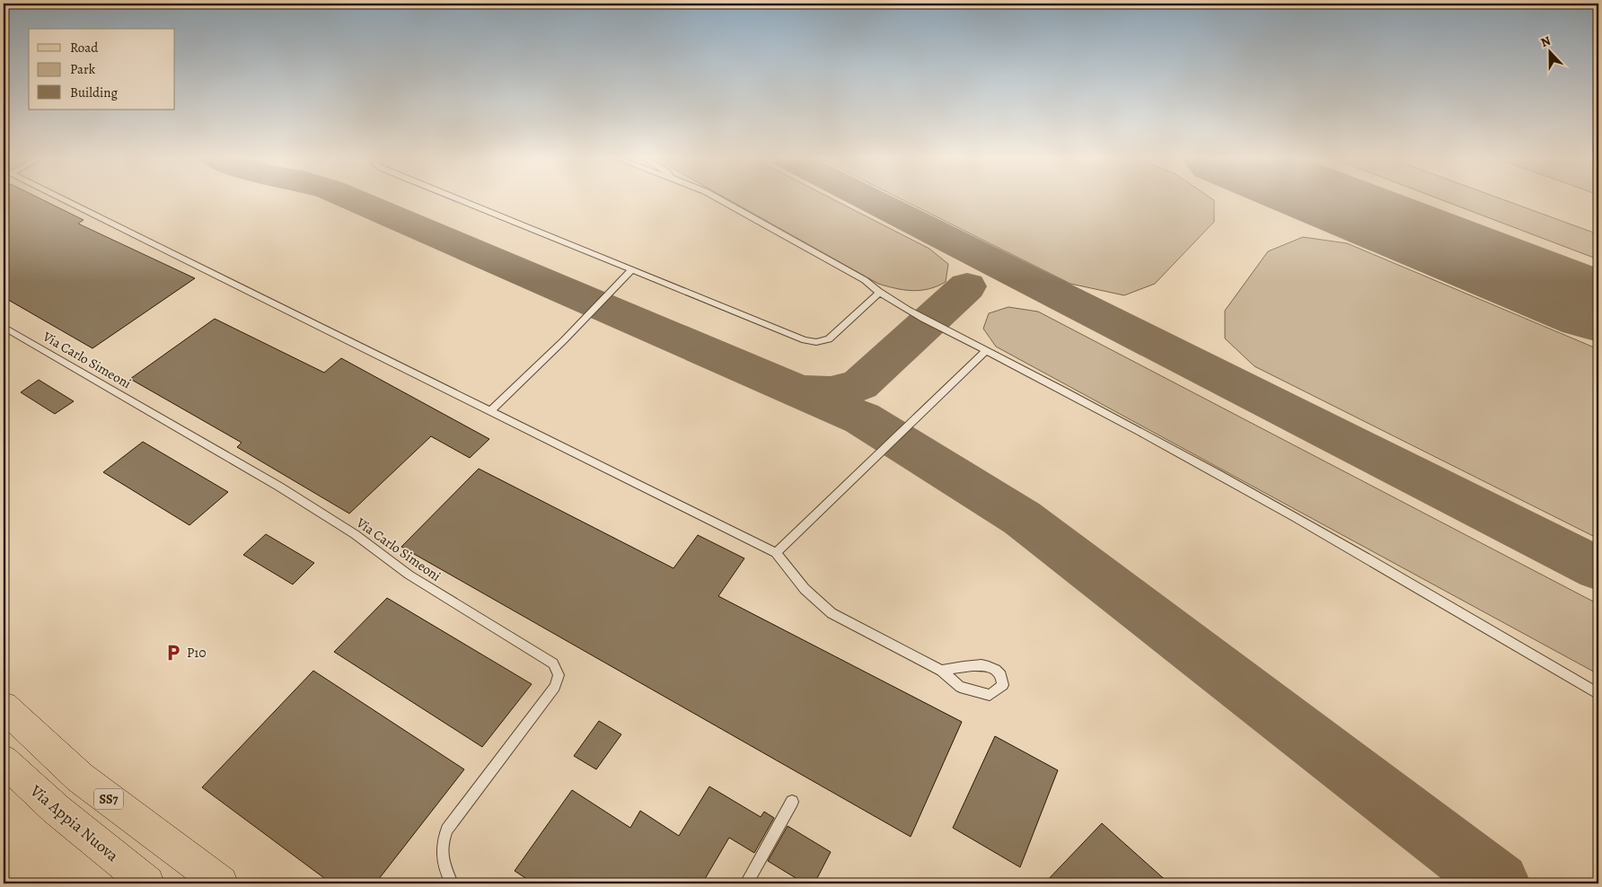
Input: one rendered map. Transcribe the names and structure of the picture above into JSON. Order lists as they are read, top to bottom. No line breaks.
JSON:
{"streets":{"main road":["SS7","Via Appia Nuova"],"lane":["Via Carlo Simeoni"]},"places":{"parking":["P10"]},"legend":["Road","Park","Building"],"north":"top"}
